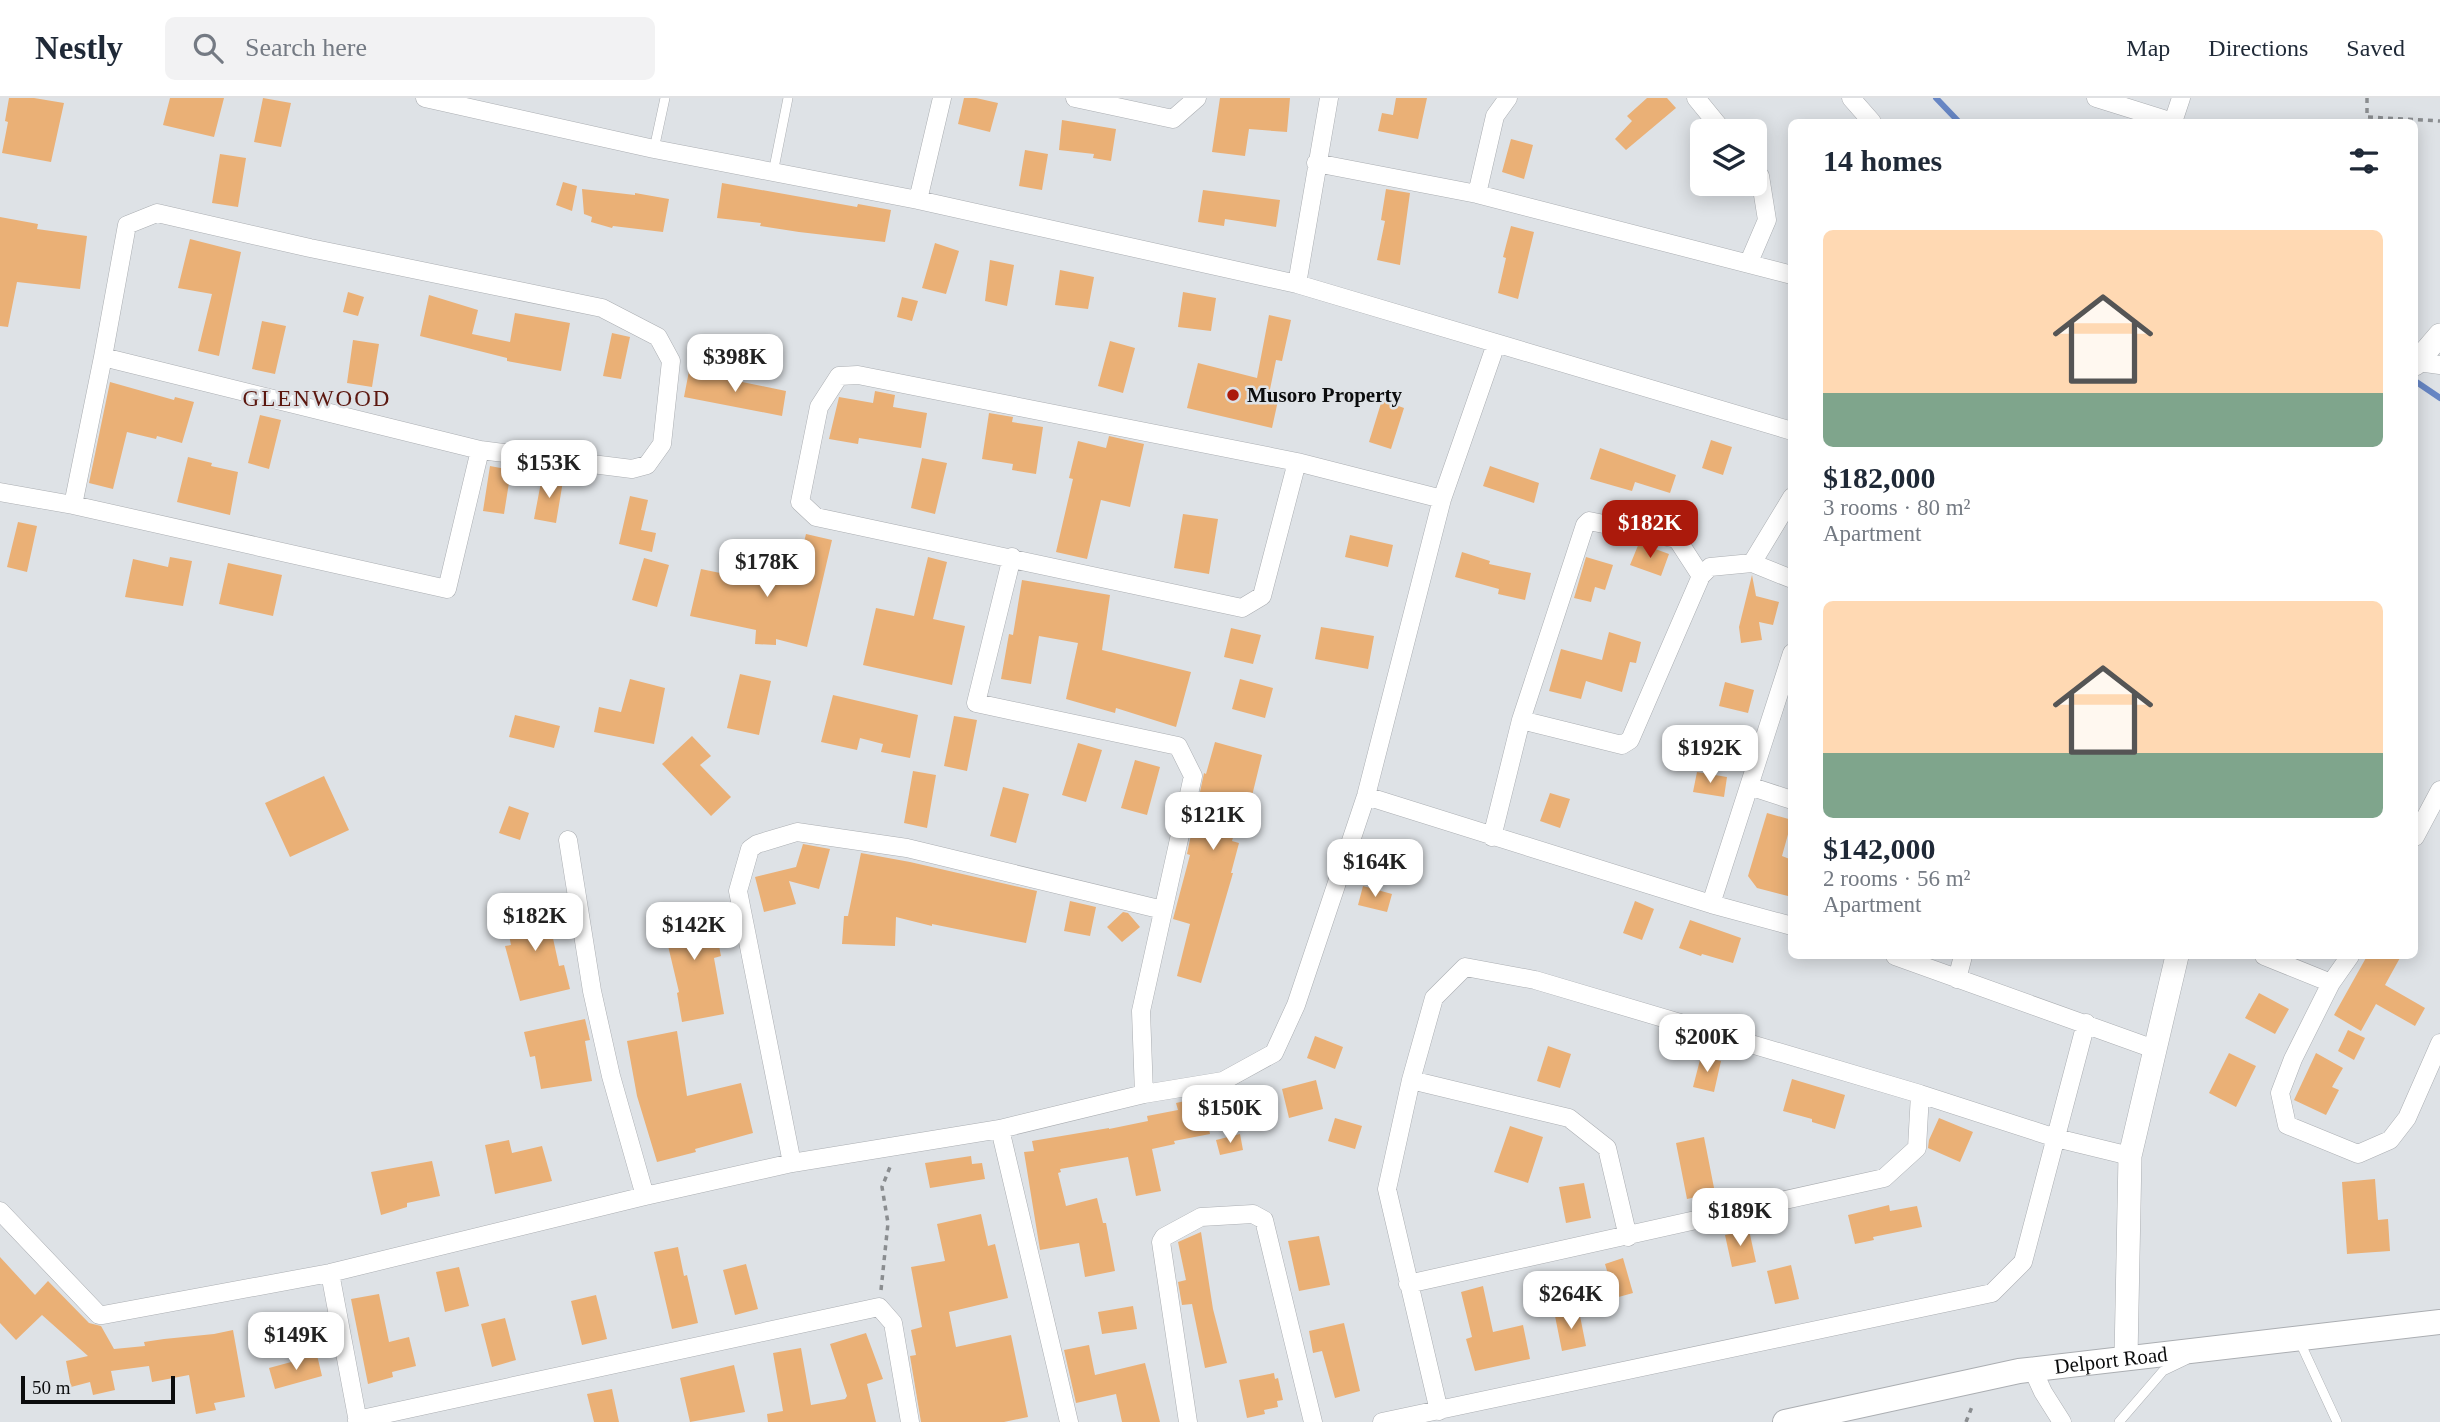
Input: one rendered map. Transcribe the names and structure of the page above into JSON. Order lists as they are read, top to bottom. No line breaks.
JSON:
{"streets":{"main road":["Delport Road"]},"districts":["GLENWOOD"],"places":["Musoro Property"],"scale_bar":"50 m","page":{"header":"Nestly","search":"Search here","nav":["Map","Directions","Saved"],"heading":"14 homes","list":[{"name":"$182,000","note":"3 rooms · 80 m² · Apartment"},{"name":"$142,000","note":"2 rooms · 56 m² · Apartment"}],"price":["$398K","$153K","$182K","$178K","$192K","$121K","$164K","$182K","$142K","$200K","$150K","$189K","$264K","$149K"],"scale":"50 m"}}
